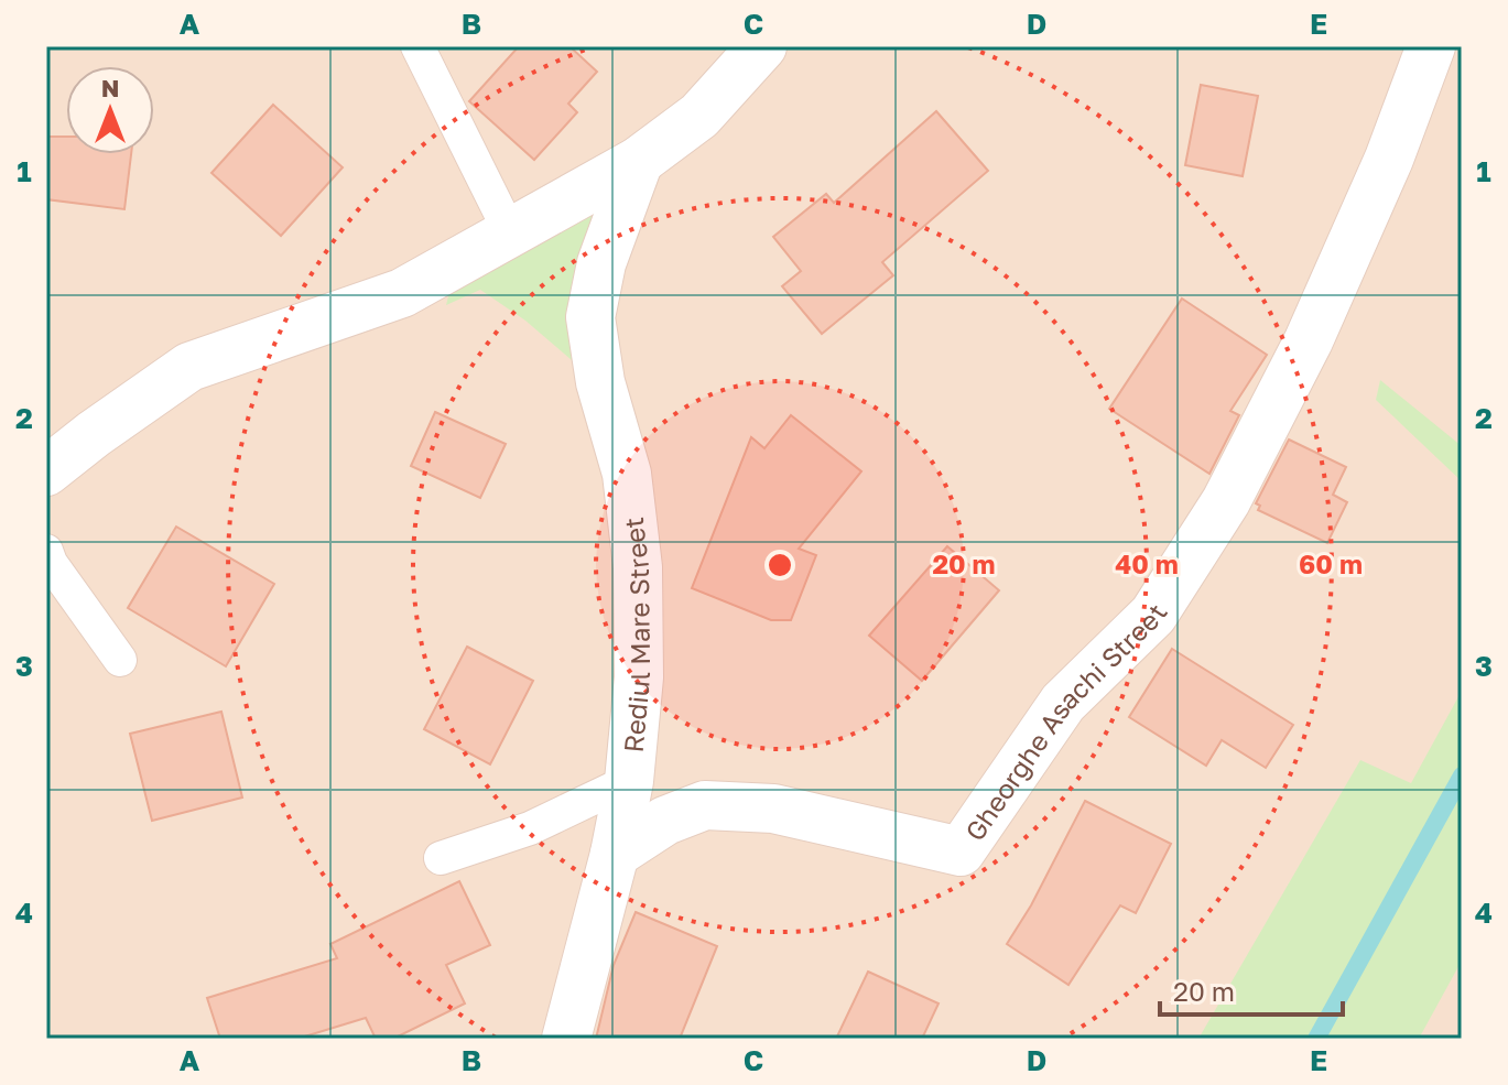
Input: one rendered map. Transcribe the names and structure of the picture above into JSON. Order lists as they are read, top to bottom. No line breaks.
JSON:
{"streets":{"street":["Rediul Mare Street","Gheorghe Asachi Street"]},"crossings":[["Rediul Mare Street","Gheorghe Asachi Street"]],"scale_bar":"20 m","north":"top","grid":{"columns":["A","B","C","D","E"],"rows":["1","2","3","4"]},"rings":["20 m","40 m","60 m"]}
